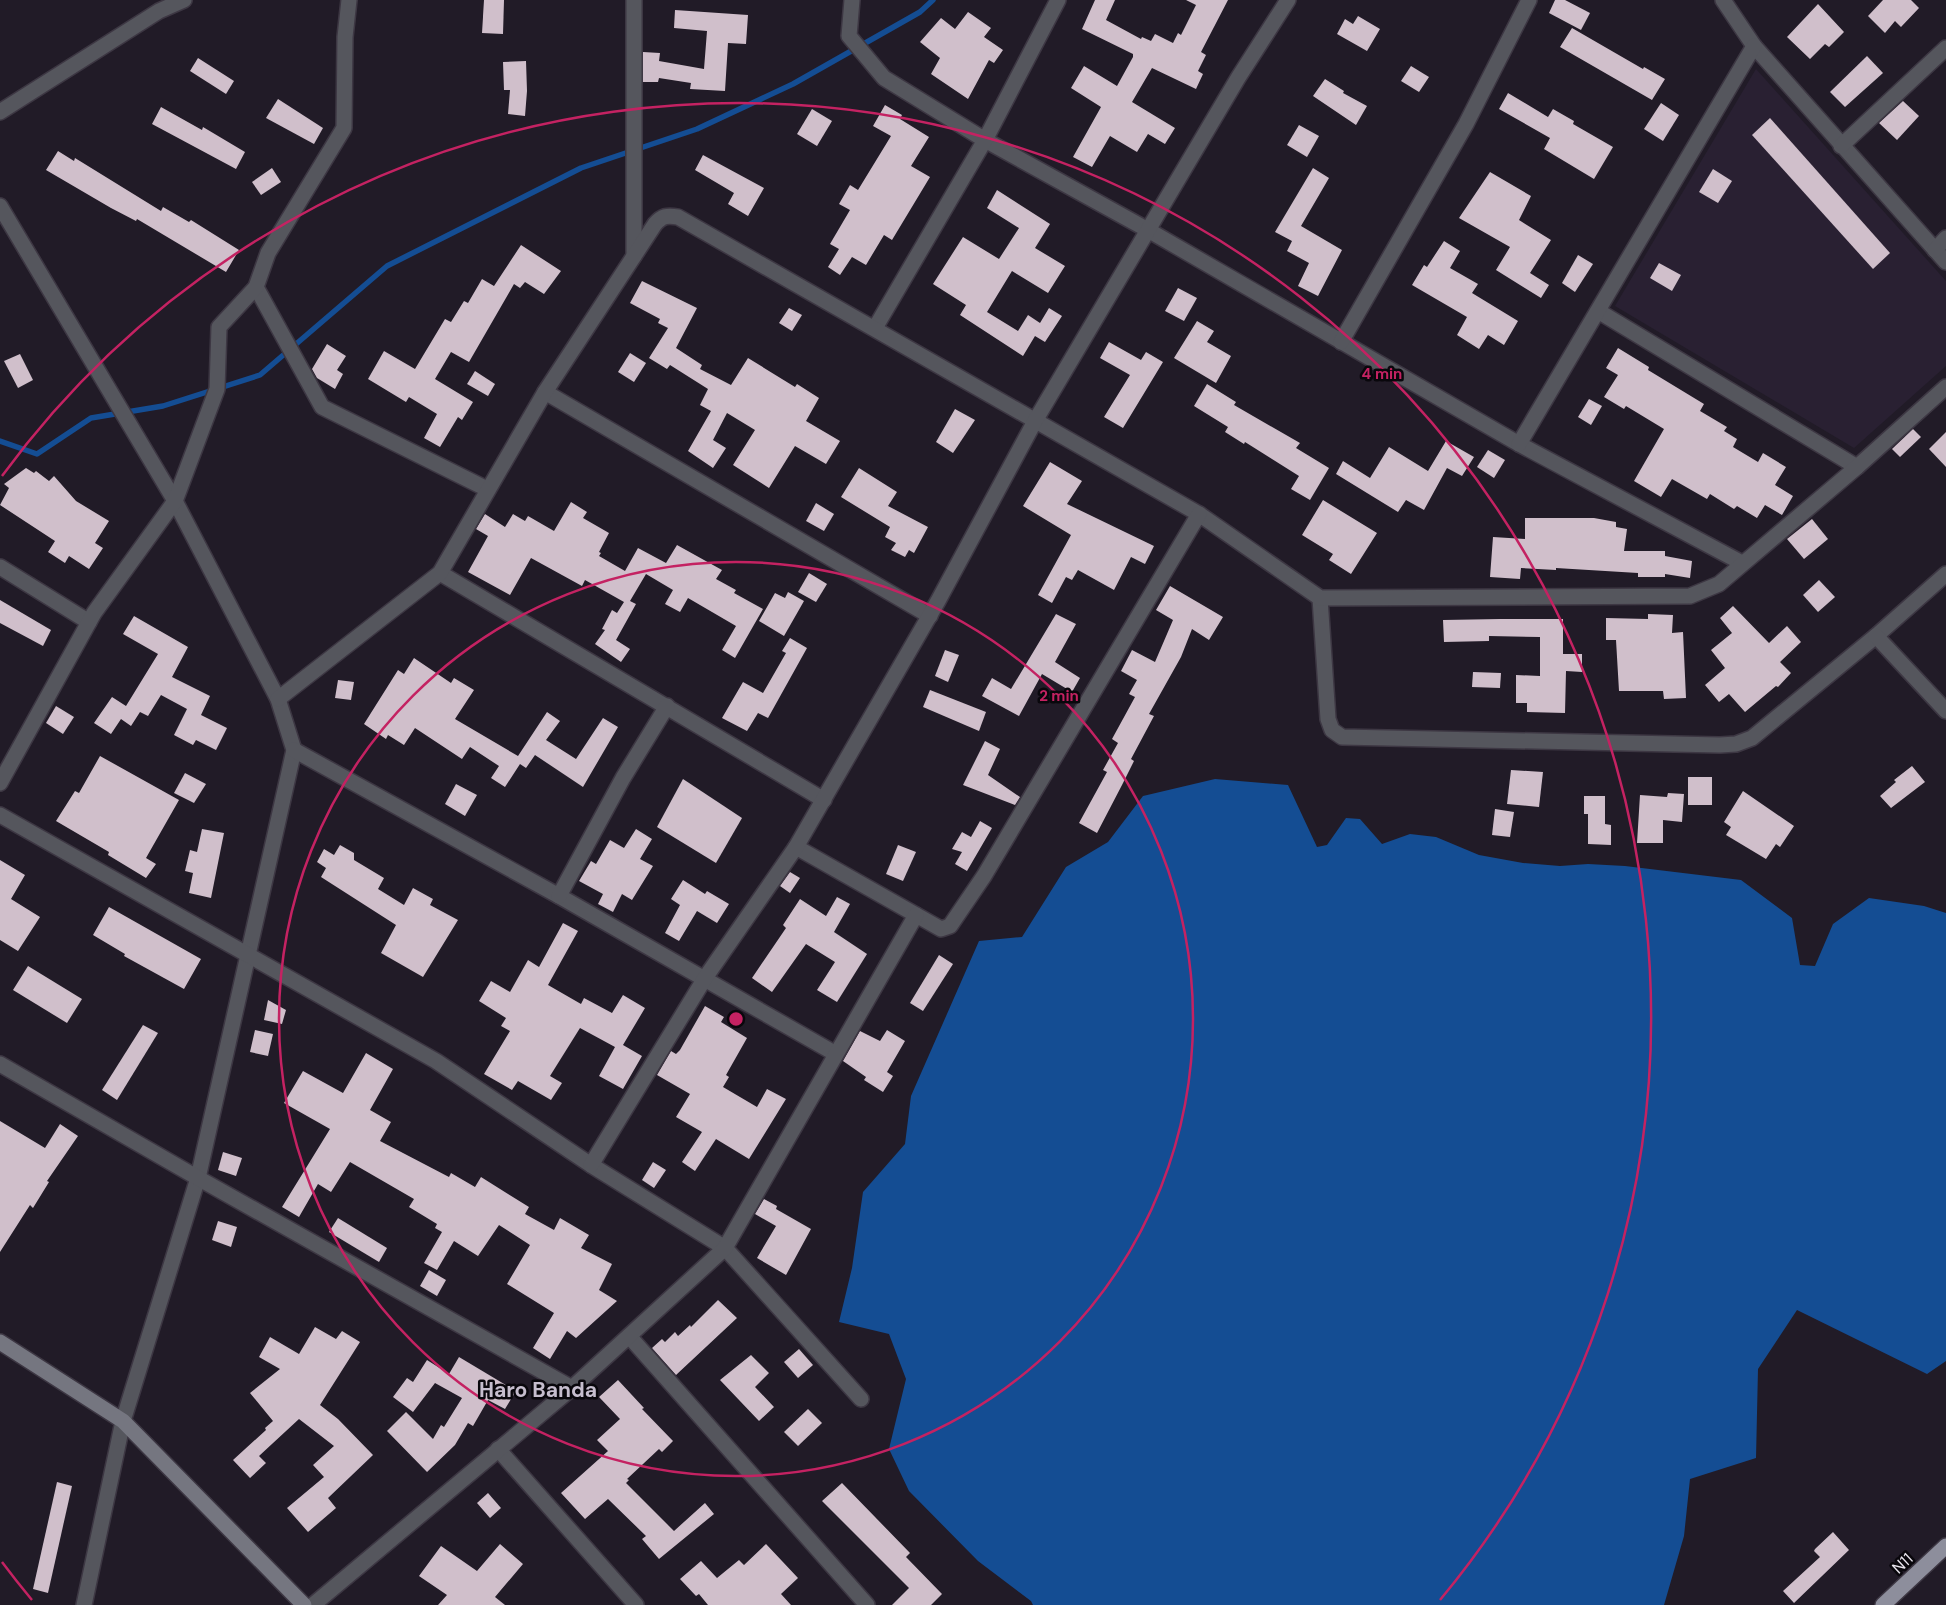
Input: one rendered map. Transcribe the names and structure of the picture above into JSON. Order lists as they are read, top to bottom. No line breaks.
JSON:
{"streets":{"main road":["N11"]},"districts":["Haro Banda"],"rings":["4 min","2 min"]}
